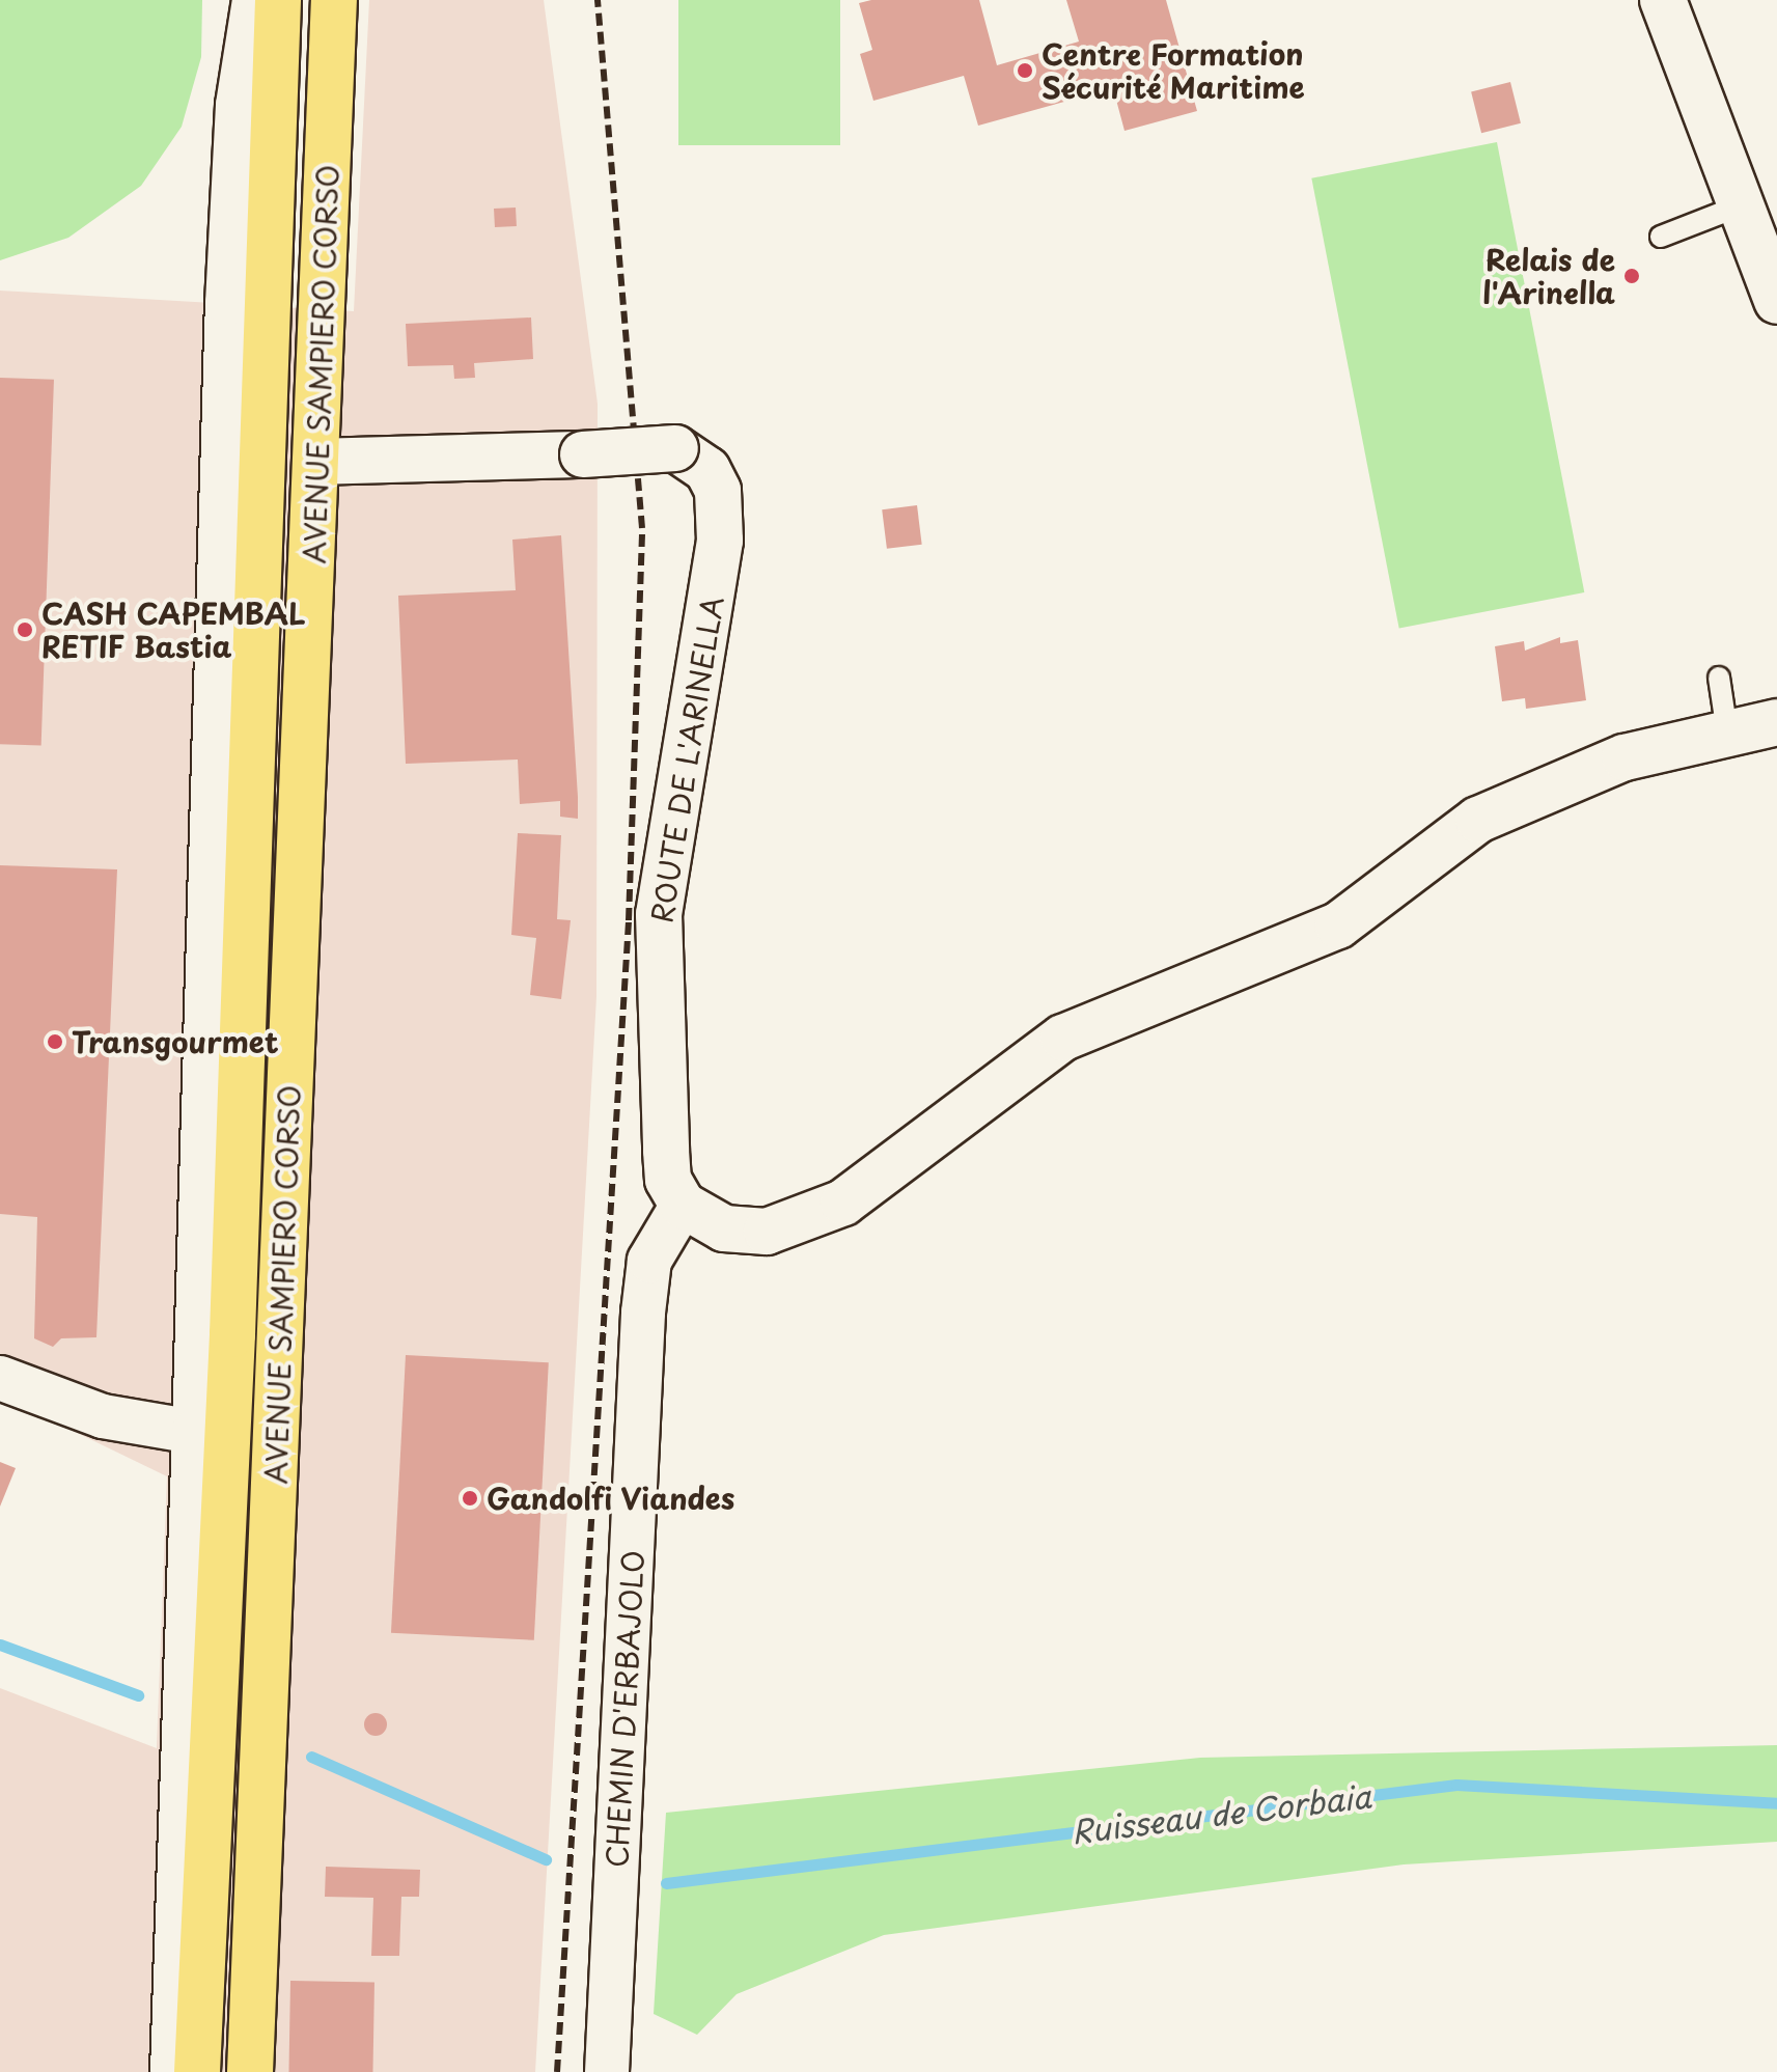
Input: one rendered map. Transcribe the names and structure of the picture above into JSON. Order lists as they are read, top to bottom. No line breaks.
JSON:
{"streets":{"main road":["AVENUE SAMPIERO CORSO"],"street":["ROUTE DE L'ARINELLA","CHEMIN D'ERBAJOLO"]},"crossings":[["AVENUE SAMPIERO CORSO","ROUTE DE L'ARINELLA"],["ROUTE DE L'ARINELLA","CHEMIN D'ERBAJOLO"]],"water":["Ruisseau de Corbaia"],"places":["Centre Formation Sécurité Maritime","Relais de l'Arinella","CASH CAPEMBAL RETIF Bastia","Transgourmet","Gandolfi Viandes"]}
